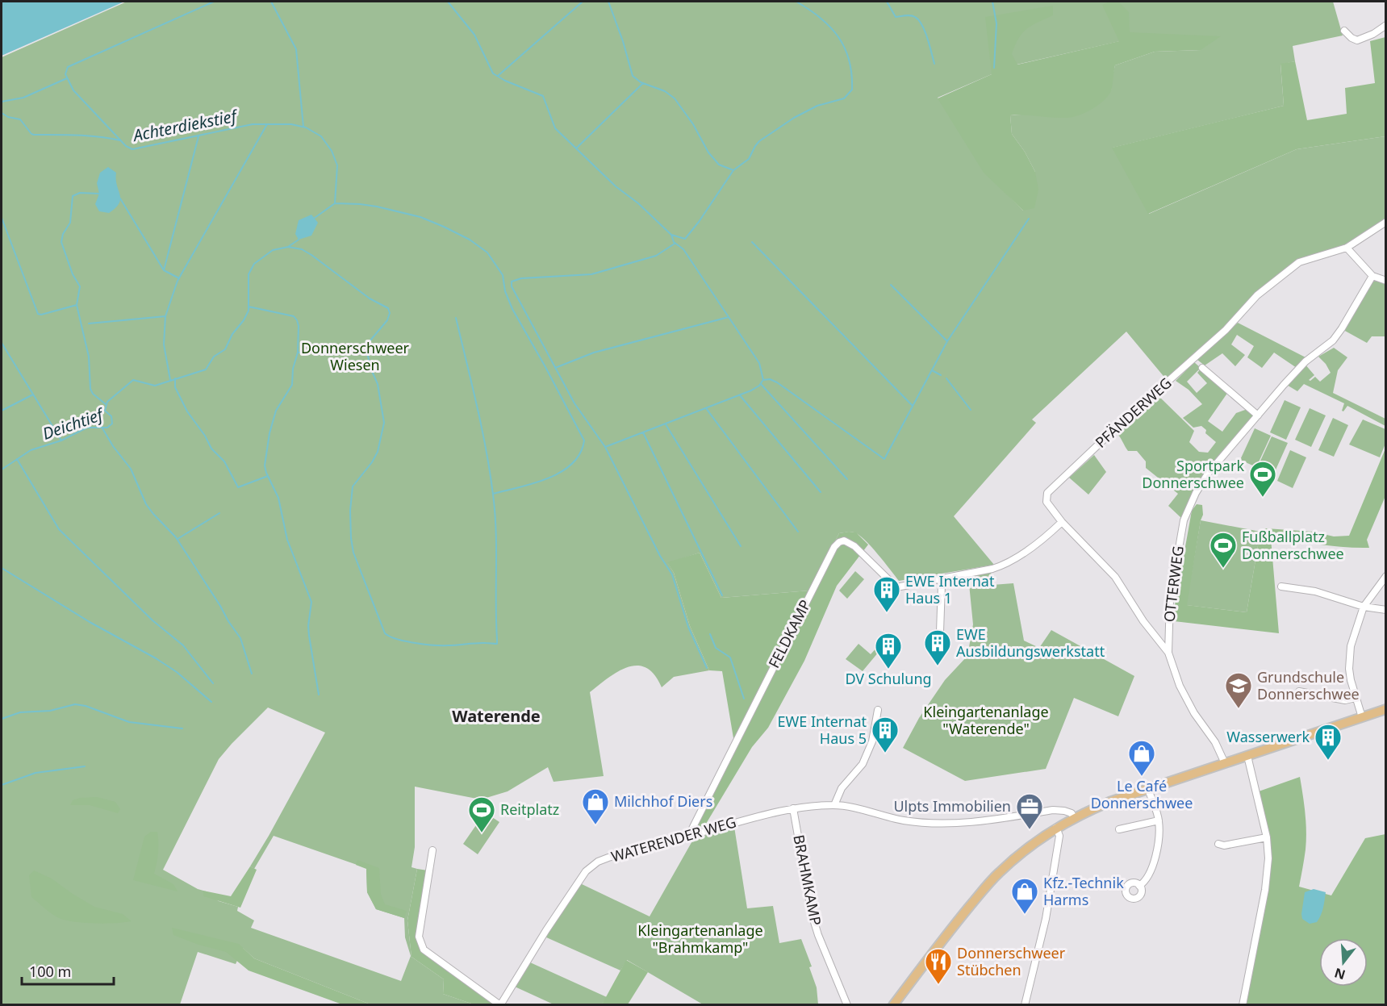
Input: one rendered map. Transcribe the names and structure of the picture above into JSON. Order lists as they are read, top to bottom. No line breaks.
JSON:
{"streets":{"street":["PFÄNDERWEG","OTTERWEG","FELDKAMP","WATERENDER WEG","BRAHMKAMP"]},"crossings":[["PFÄNDERWEG","OTTERWEG"],["PFÄNDERWEG","FELDKAMP"],["FELDKAMP","WATERENDER WEG"],["WATERENDER WEG","BRAHMKAMP"]],"districts":["Waterende"],"water":["Achterdiekstief","Deichtief"],"parks":["Donnerschweer Wiesen","Kleingartenanlage \"Waterende\"","Kleingartenanlage \"Brahmkamp\""],"places":{"sports":["Sportpark Donnerschwee","Fußballplatz Donnerschwee","Reitplatz"],"building":["EWE Internat Haus 1","EWE Ausbildungswerkstatt","DV Schulung","EWE Internat Haus 5","Wasserwerk"],"school or university":["Grundschule Donnerschwee"],"shop":["Le Café Donnerschwee","Milchhof Diers","Kfz.-Technik Harms"],"office":["Ulpts Immobilien"],"restaurant":["Donnerschweer Stübchen"]},"scale_bar":"100 m","north":"bottom"}
